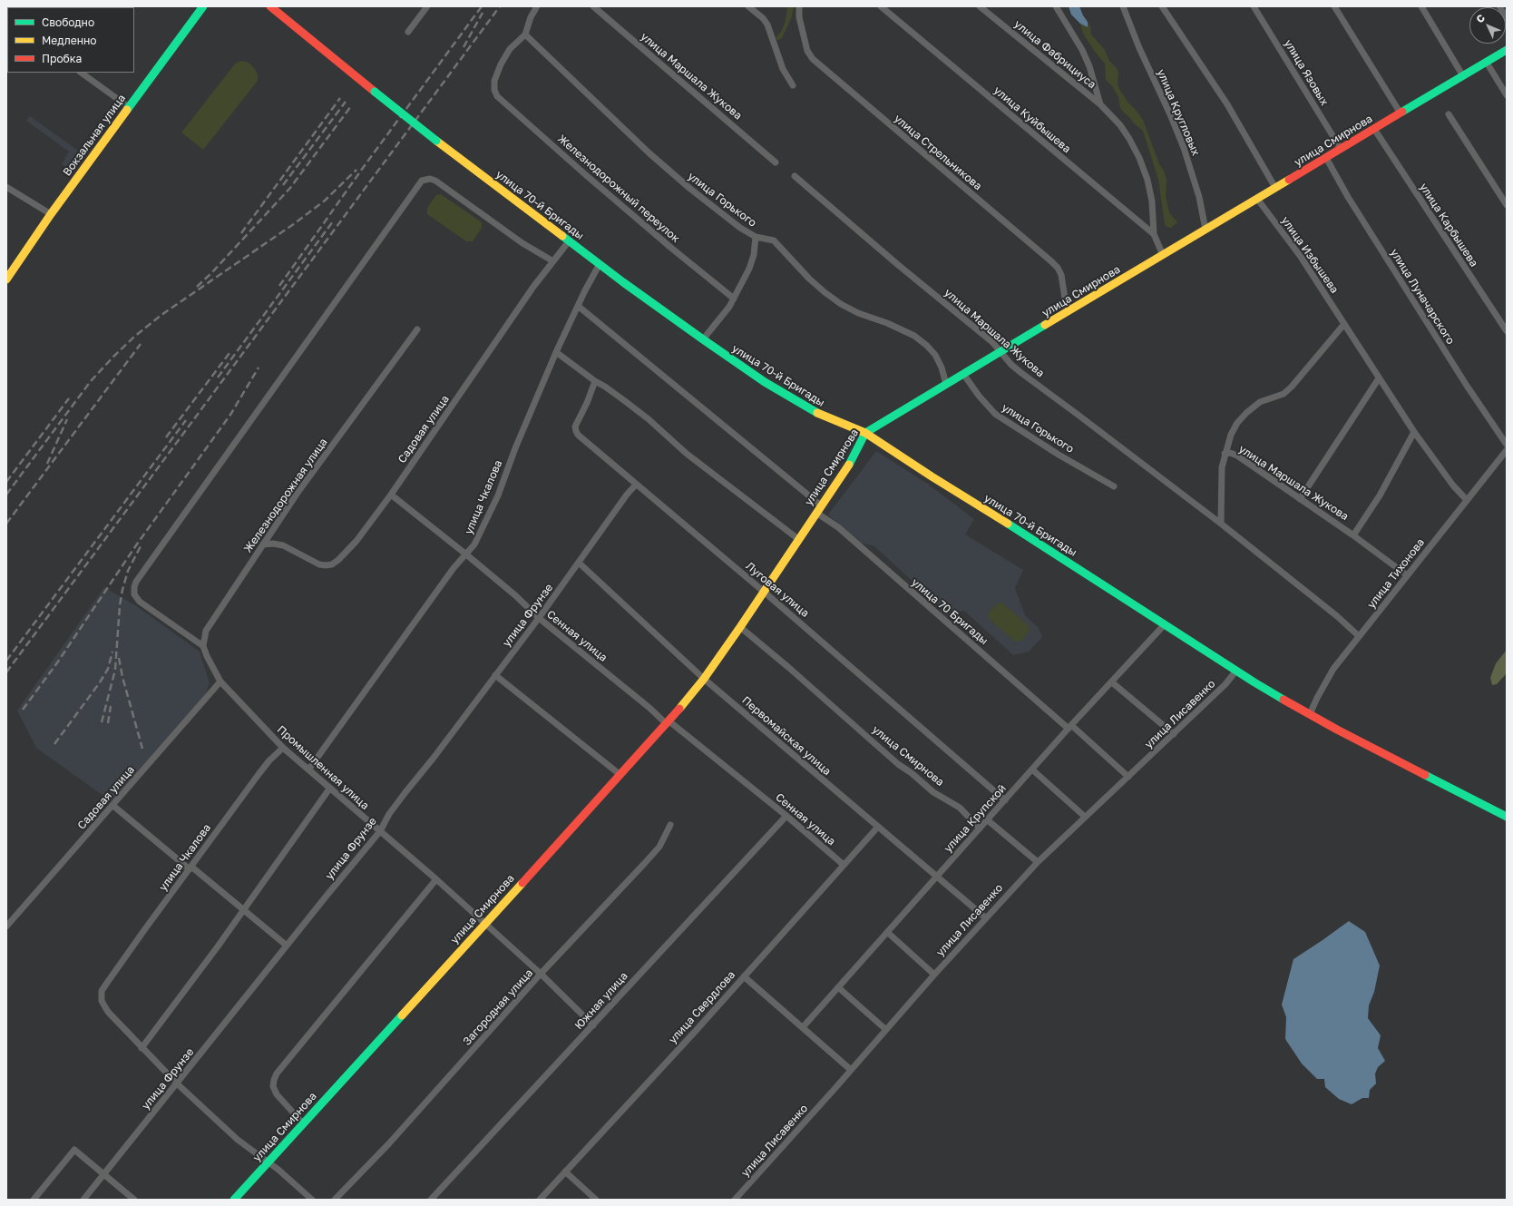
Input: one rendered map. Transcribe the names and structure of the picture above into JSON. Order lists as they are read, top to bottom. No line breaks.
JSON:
{"streets":{"main road":["Вокзальная улица","улица Смирнова","улица 70-й Бригады"],"street":["улица Фабрициуса","улица Язовых","улица Маршала Жукова","улица Кругловых","улица Куйбышева","улица Стрельникова","Железнодорожный переулок","улица Горького","улица Карбышева","улица Избышева","улица Луначарского","Садовая улица","Железнодорожная улица","улица Чкалова","улица Тихонова","Луговая улица","улица 70 Бригады","улица Фрунзе","Сенная улица","улица Лисавенко","Первомайская улица","Промышленная улица","улица Крупской","Южная улица","Загородная улица","улица Свердлова"]},"crossings":[["улица Фабрициуса","улица Куйбышева"],["улица Язовых","улица Смирнова"],["улица Маршала Жукова","улица Смирнова"],["улица Маршала Жукова","улица Тихонова"],["улица Кругловых","улица Смирнова"],["улица Куйбышева","улица Смирнова"],["улица Смирнова","улица Стрельникова"],["улица Смирнова","улица Горького"],["улица Смирнова","улица 70-й Бригады"],["улица Смирнова","улица Карбышева"],["улица Смирнова","улица Избышева"],["улица Смирнова","улица Луначарского"],["улица Смирнова","улица Чкалова"],["улица Смирнова","Луговая улица"],["улица Смирнова","улица 70 Бригады"],["улица Смирнова","Сенная улица"],["улица Смирнова","Первомайская улица"],["улица Смирнова","Промышленная улица"],["улица Смирнова","улица Крупской"],["Железнодорожный переулок","улица Горького"],["улица 70-й Бригады","Садовая улица"],["улица 70-й Бригады","улица Чкалова"],["улица 70-й Бригады","улица Тихонова"],["улица 70-й Бригады","улица Лисавенко"],["улица 70-й Бригады","улица Крупской"],["улица Избышева","улица Тихонова"],["Садовая улица","Железнодорожная улица"],["Садовая улица","Сенная улица"],["Садовая улица","Промышленная улица"],["улица Чкалова","улица 70 Бригады"],["улица Чкалова","улица Фрунзе"],["улица Чкалова","Сенная улица"],["улица Чкалова","Промышленная улица"],["Луговая улица","улица Фрунзе"],["Луговая улица","улица Крупской"],["улица 70 Бригады","улица Лисавенко"],["улица 70 Бригады","улица Крупской"],["улица Фрунзе","Сенная улица"],["улица Фрунзе","Первомайская улица"],["улица Фрунзе","Промышленная улица"],["Сенная улица","Южная улица"],["Сенная улица","улица Свердлова"],["улица Лисавенко","Первомайская улица"],["Первомайская улица","улица Крупской"],["Первомайская улица","улица Свердлова"],["Промышленная улица","Южная улица"],["Промышленная улица","Загородная улица"]],"legend":["Свободно","Медленно","Пробка"],"north":"top left"}
